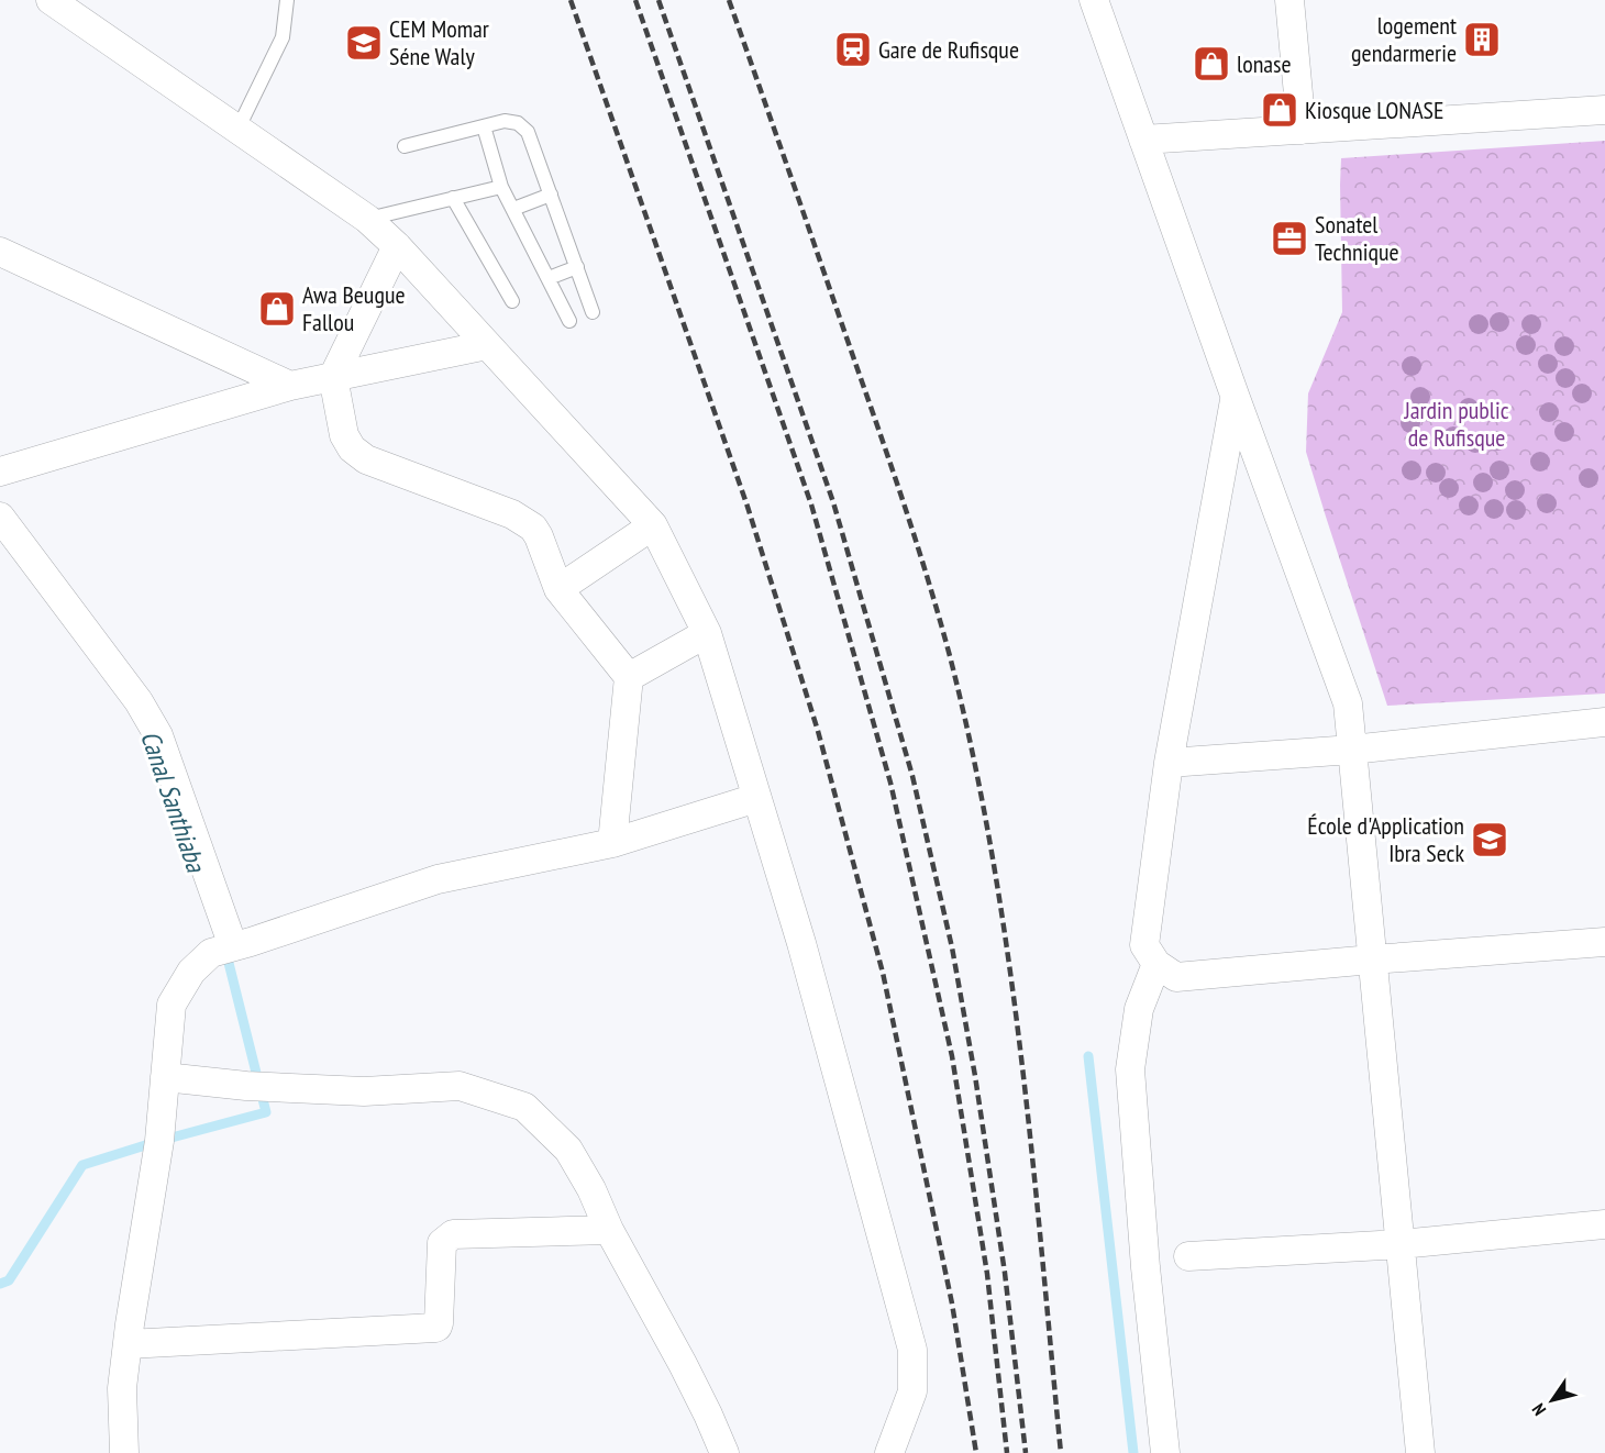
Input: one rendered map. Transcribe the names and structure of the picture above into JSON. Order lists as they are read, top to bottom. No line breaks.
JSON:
{"water":["Canal Santhiaba"],"parks":["Jardin public de Rufisque"],"places":{"building":["logement gendarmerie"],"school or university":["CEM Momar Séne Waly","École d'Application Ibra Seck"],"station":["Gare de Rufisque"],"shop":["lonase","Kiosque LONASE","Awa Beugue Fallou"],"office":["Sonatel Technique"]},"north":"bottom left"}
